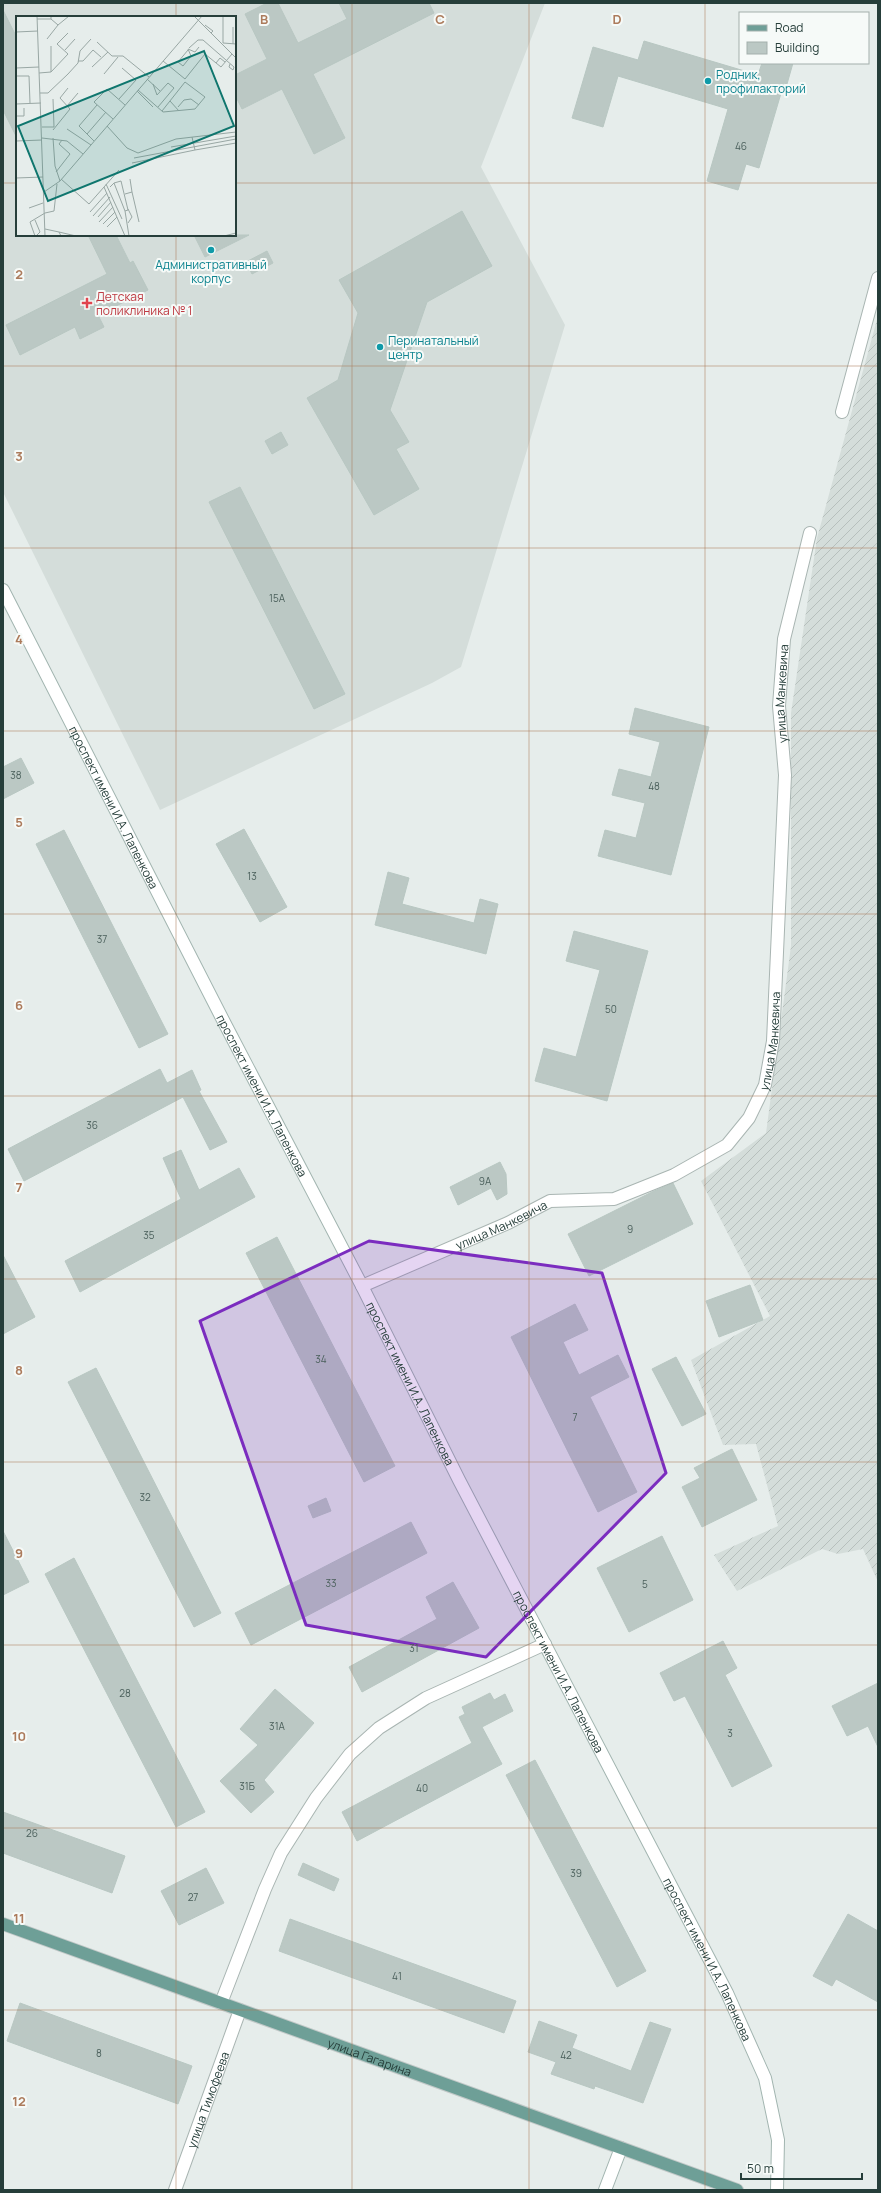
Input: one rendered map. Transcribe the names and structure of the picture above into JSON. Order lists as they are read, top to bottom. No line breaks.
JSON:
{"streets":{"main road":["улица Гагарина"],"street":["улица Манкевича","проспект имени И.А. Лапенкова","улица Тимофеева"]},"crossings":[["улица Манкевича","проспект имени И.А. Лапенкова"],["улица Гагарина","улица Тимофеева"]],"places":{"other":["Родник, профилакторий","Административный корпус","Перинатальный центр"],"health":["Детская поликлиника № 1"]},"house_numbers":["46","15А","38","48","13","37","50","36","9А","9","35","34","7","32","33","5","31","28","31А","3","31Б","40","26","39","27","41","8","42"],"legend":["Road","Building"],"scale_bar":"50 m","grid":{"columns":["B","C","D"],"rows":["2","3","4","5","6","7","8","9","10","11","12"]}}
